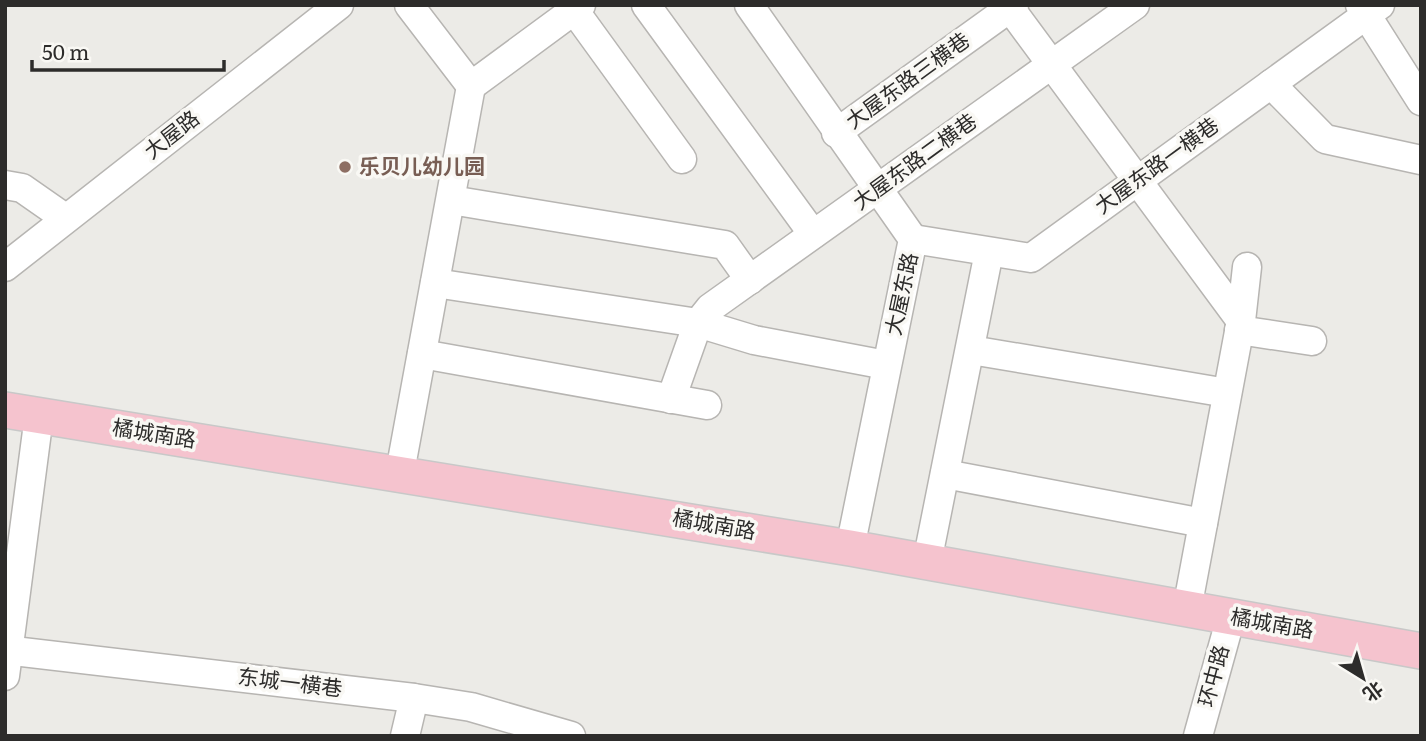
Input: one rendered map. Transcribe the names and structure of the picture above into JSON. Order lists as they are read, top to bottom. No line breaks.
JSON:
{"streets":{"main road":["橘城南路"],"street":["大屋东路三横巷","大屋路","大屋东路二横巷","大屋东路一横巷","大屋东路","环中路","东城一横巷"]},"crossings":[["大屋东路三横巷","大屋东路"],["大屋东路二横巷","大屋东路"],["大屋东路一横巷","大屋东路"],["大屋东路","橘城南路"],["橘城南路","环中路"]],"places":["乐贝儿幼儿园"],"scale_bar":"50 m","north":"bottom right"}
